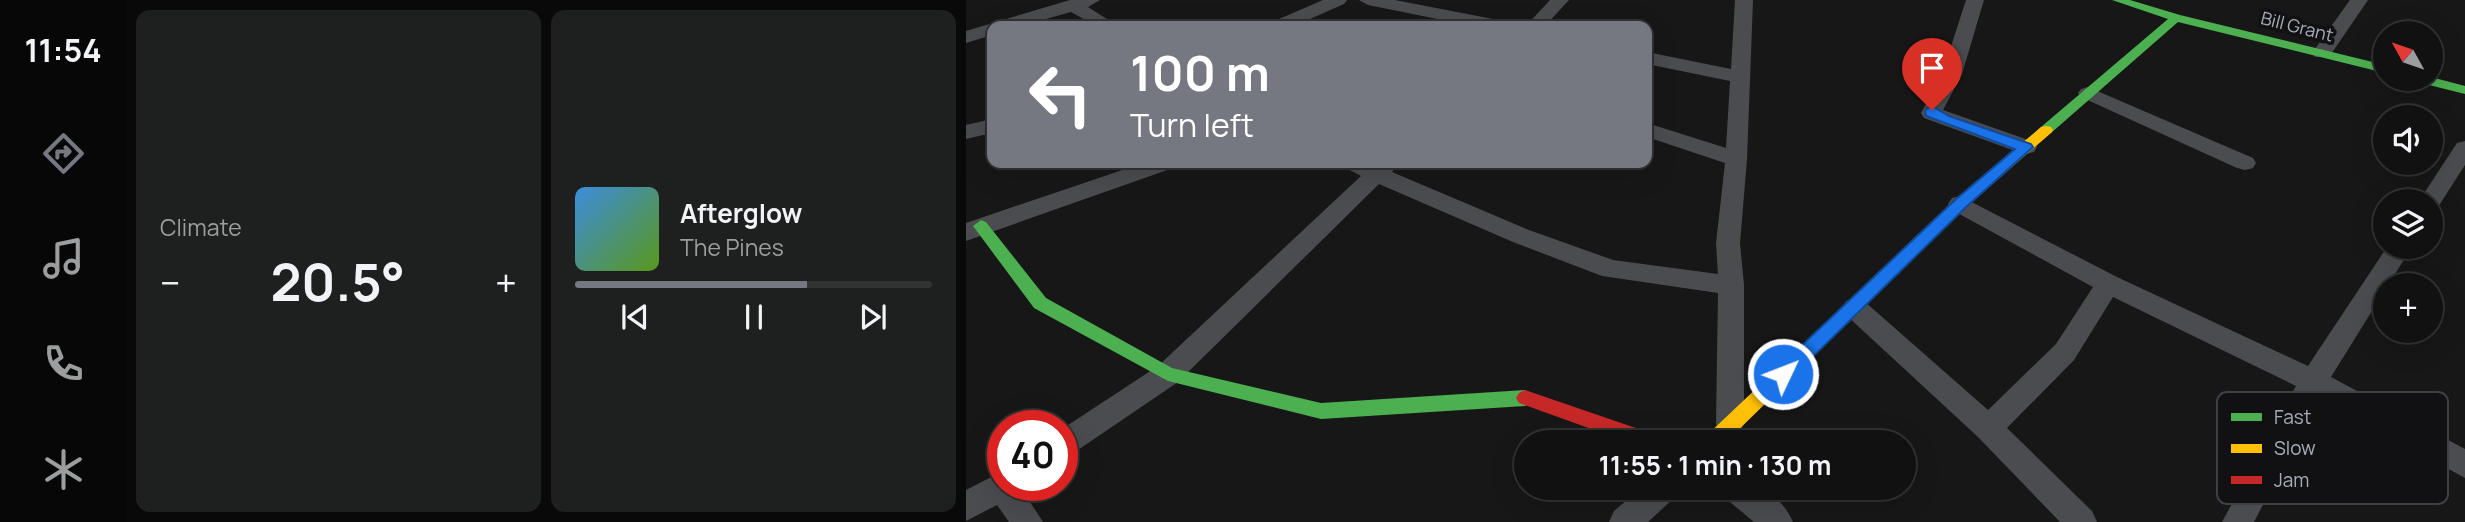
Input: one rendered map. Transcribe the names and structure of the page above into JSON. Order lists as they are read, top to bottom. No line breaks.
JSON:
{"streets":{"street":["Bill Grant"]},"legend":["Fast","Slow","Jam"],"north":"top left","page":{"tabs":"11:54","tile":"Climate","map_buttons":"+","turn":["100 m","Turn left"],"song":["Afterglow","The Pines"],"heat":["−","20.5°","+"],"limit":"40","trip":"11:55 · 1 min · 130 m"}}
